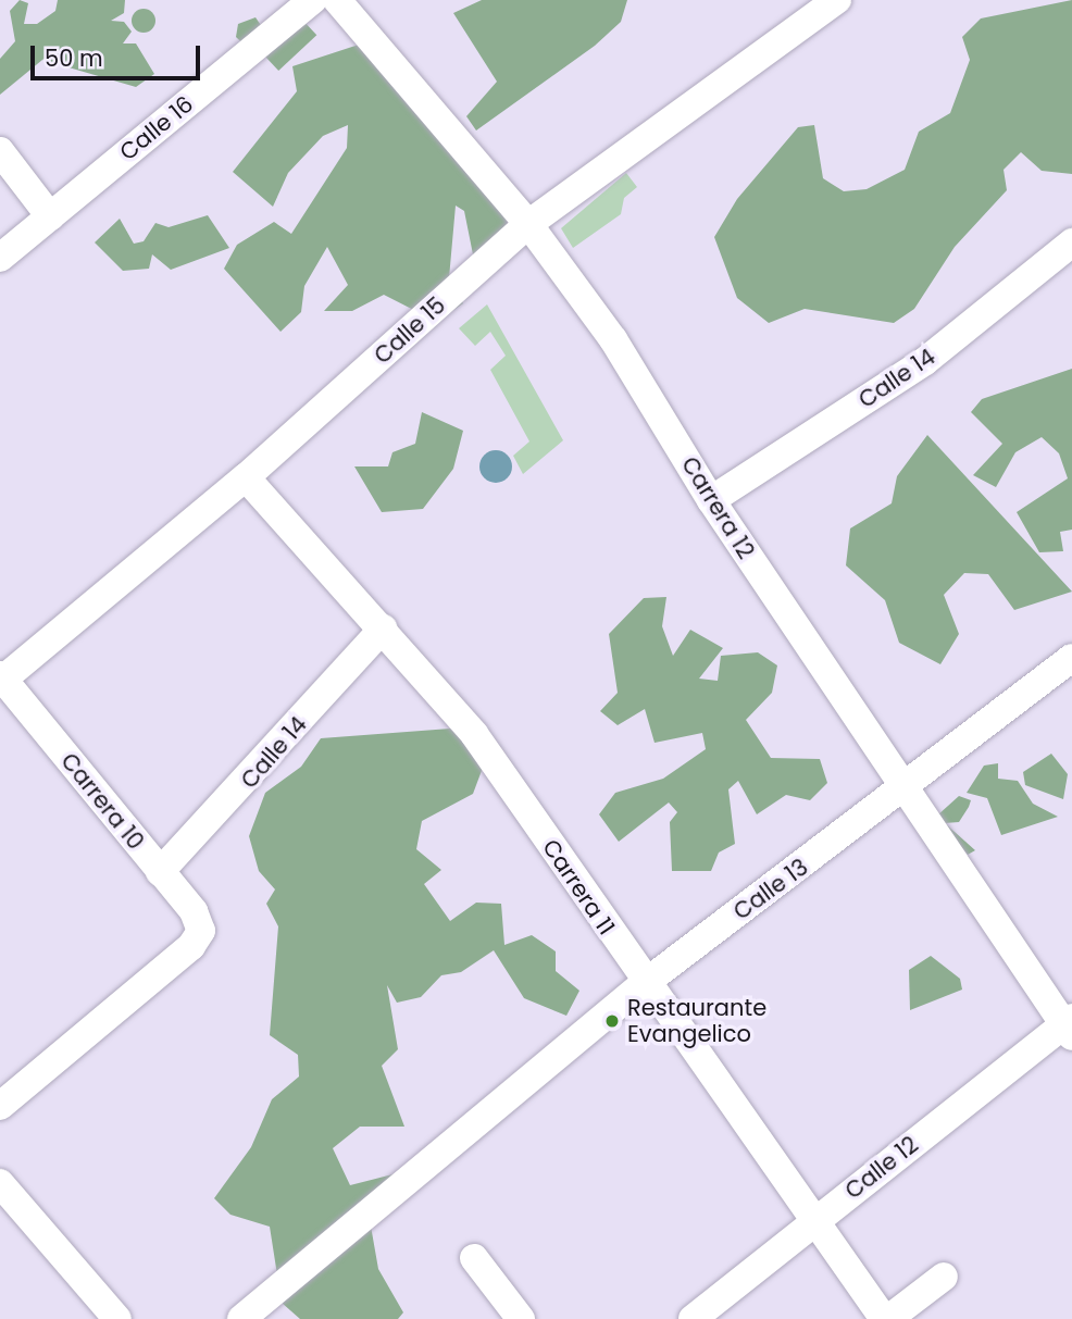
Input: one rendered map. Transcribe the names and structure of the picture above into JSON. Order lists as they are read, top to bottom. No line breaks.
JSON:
{"streets":{"street":["Calle 16","Calle 15","Calle 14","Carrera 12","Carrera 10","Carrera 11","Calle 13","Calle 12"]},"crossings":[["Calle 15","Carrera 12"],["Calle 15","Carrera 10"],["Calle 15","Carrera 11"],["Calle 14","Carrera 12"],["Calle 14","Carrera 10"],["Calle 14","Carrera 11"],["Carrera 12","Calle 13"],["Carrera 12","Calle 12"],["Carrera 11","Calle 13"],["Carrera 11","Calle 12"]],"places":["Restaurante Evangelico"],"scale_bar":"50 m"}
